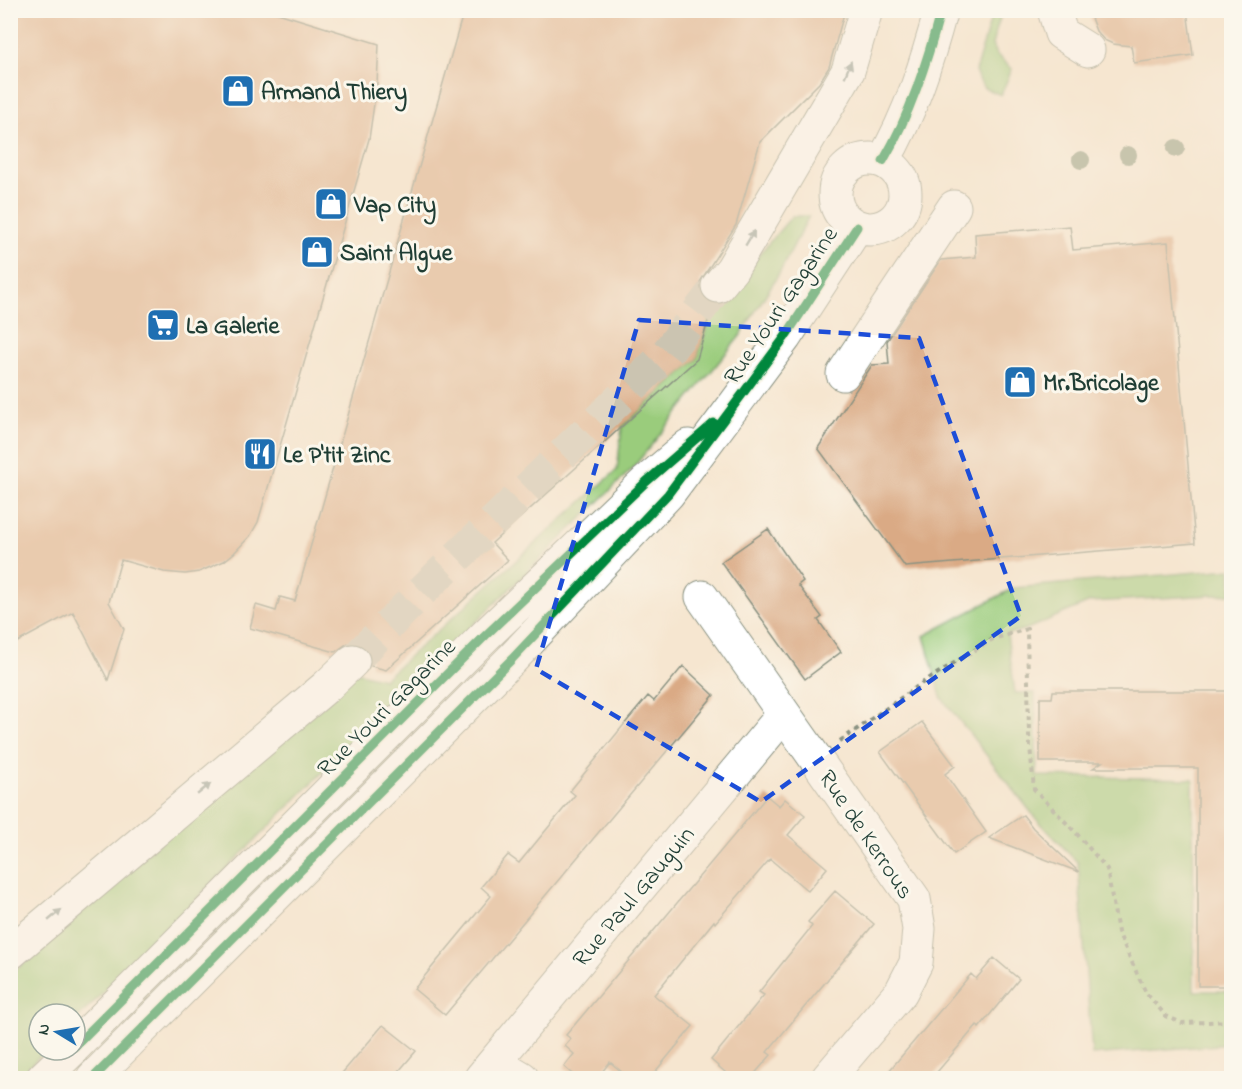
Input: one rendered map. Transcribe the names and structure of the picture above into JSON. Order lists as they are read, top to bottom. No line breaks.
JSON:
{"streets":{"street":["Rue Youri Gagarine","Rue de Kerrous","Rue Paul Gauguin"]},"crossings":[["Rue de Kerrous","Rue Paul Gauguin"]],"places":{"shop":["Armand Thiery","Vap City","Saint Algue","Mr.Bricolage"],"supermarket":["La Galerie"],"restaurant":["Le P'tit Zinc"]},"north":"left"}
